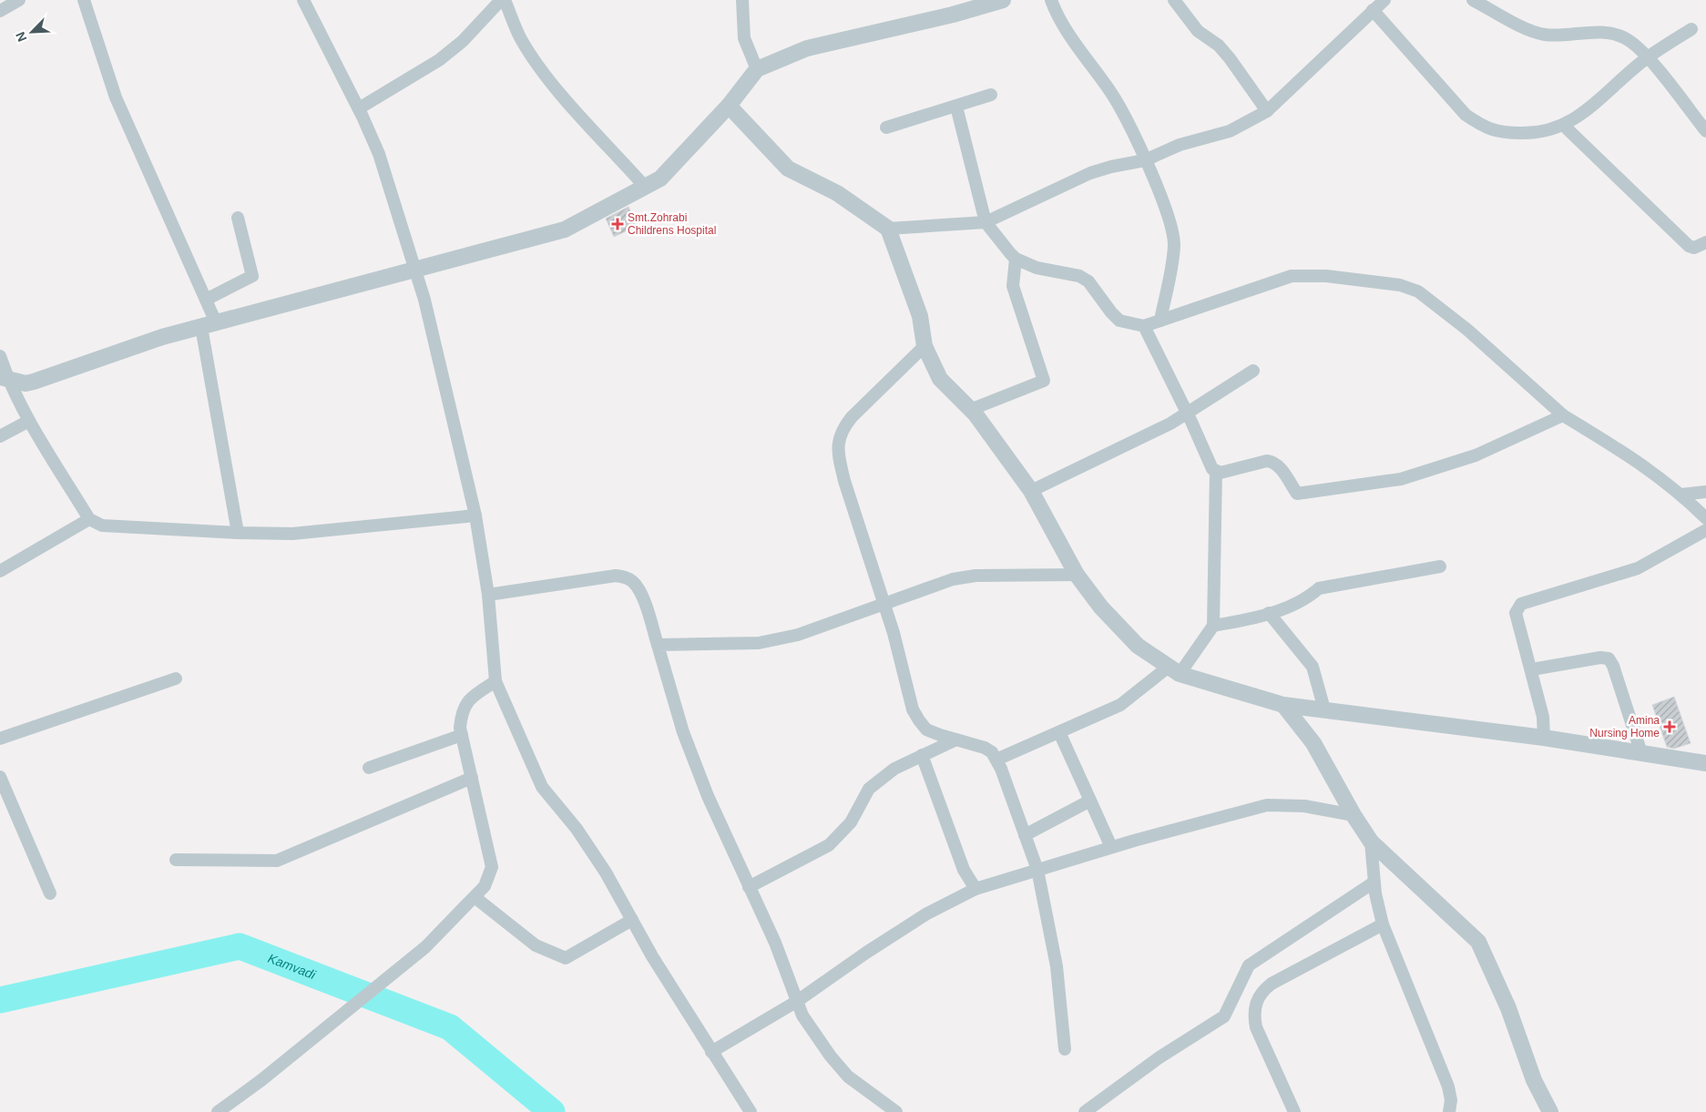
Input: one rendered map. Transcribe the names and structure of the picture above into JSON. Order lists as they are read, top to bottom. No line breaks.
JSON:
{"water":["Kamvadi"],"places":{"health":["Smt.Zohrabi Childrens Hospital","Amina Nursing Home"]},"north":"bottom left"}
